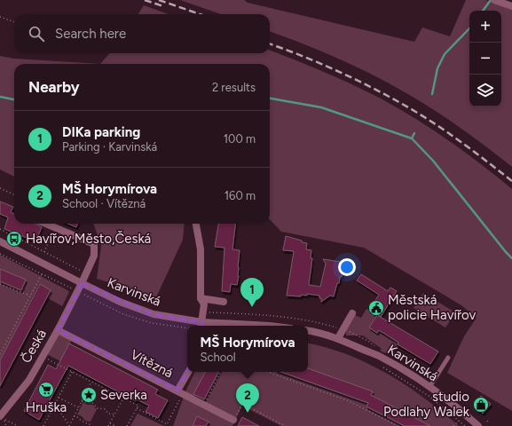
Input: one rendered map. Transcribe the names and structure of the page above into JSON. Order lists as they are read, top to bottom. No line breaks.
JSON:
{"streets":{"street":["Karvinská","Česká","Vítězná"]},"crossings":[["Karvinská","Česká"],["Česká","Vítězná"]],"places":{"bus stop":["Havířov,Město,Česká"],"public building":["Městská policie Havířov"],"supermarket":["Hruška"],"place":["Severka"],"shop":["studio Podlahy Walek"]},"page":{"map_buttons":["+","−"],"search":"Search here","heading":["Nearby","2 results"],"list":[{"mark":"1","name":"DIKa parking","note":"Parking · Karvinská","value":"100 m"},{"mark":"2","name":"MŠ Horymírova","note":"School · Vítězná","value":"160 m"}],"pins":["1","2"],"popup":["MŠ Horymírova","School"]}}
